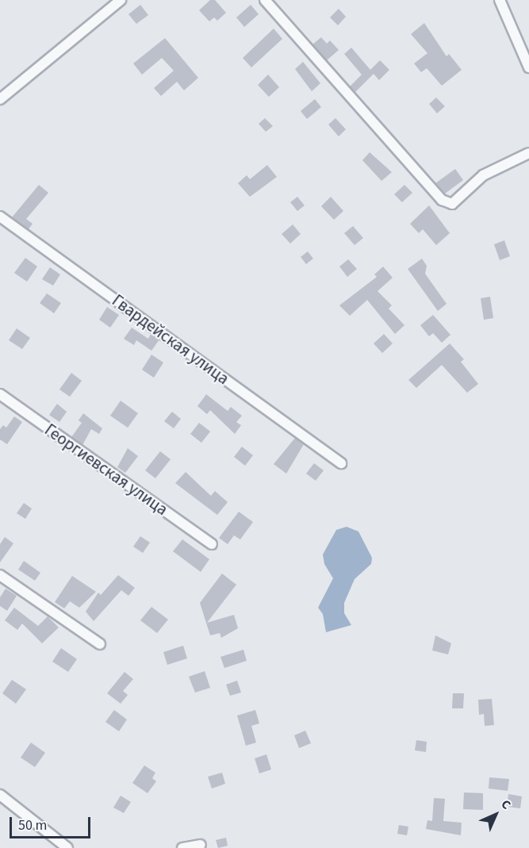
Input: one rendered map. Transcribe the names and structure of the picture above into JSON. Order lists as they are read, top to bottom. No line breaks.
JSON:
{"streets":{"street":["Гвардейская улица","Георгиевская улица"]},"scale_bar":"50 m","north":"top right"}
